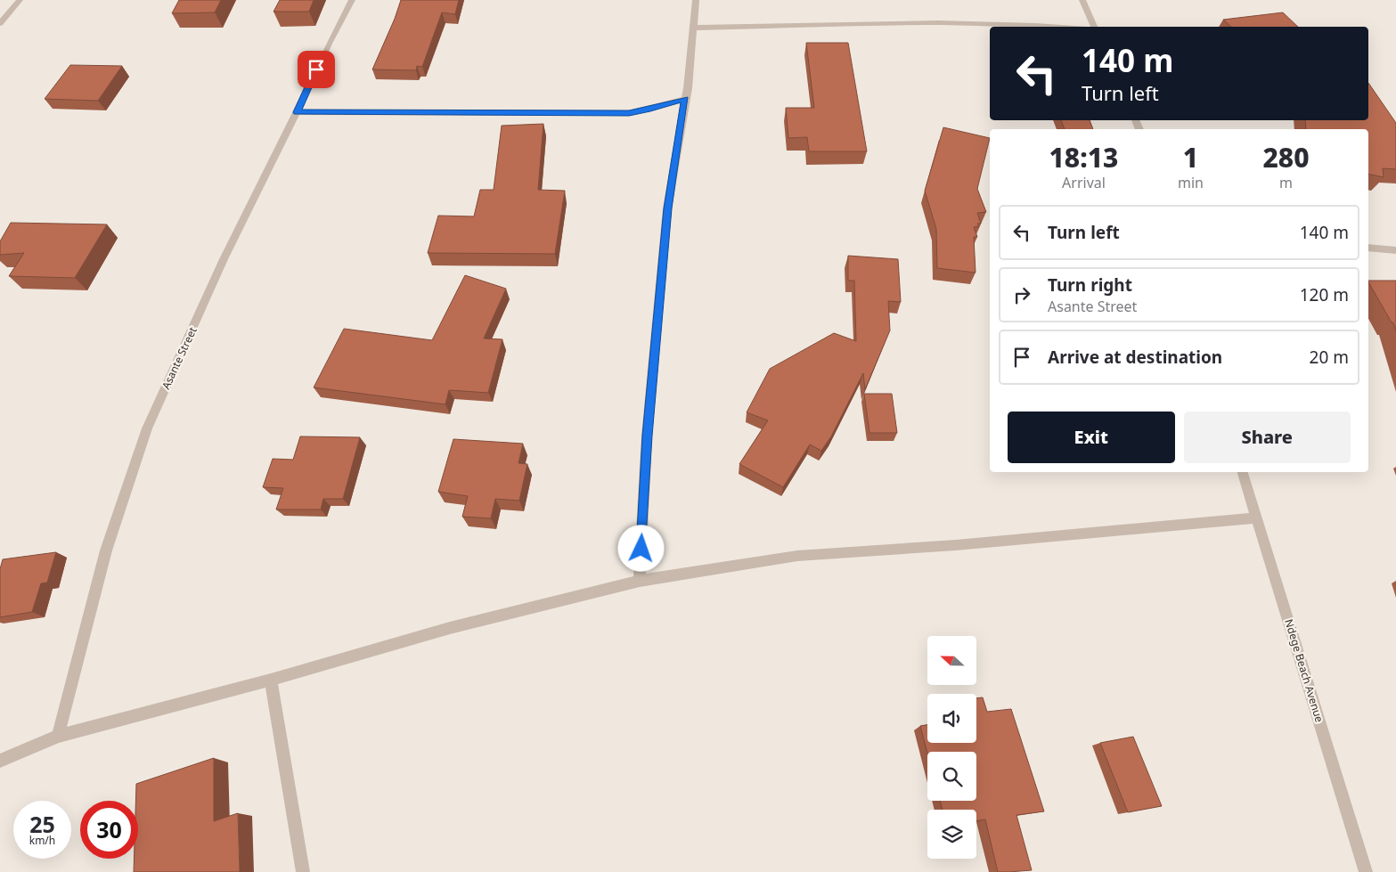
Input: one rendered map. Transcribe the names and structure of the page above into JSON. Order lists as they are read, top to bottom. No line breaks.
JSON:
{"streets":{"street":["Asante Street","Ndege Beach Avenue"]},"north":"left","page":{"turn":["140 m","Turn left"],"eta":["18:13","Arrival","1","min","280","m"],"list":[{"name":"Turn left","value":"140 m"},{"name":"Turn right","note":"Asante Street","value":"120 m"},{"name":"Arrive at destination","value":"20 m"}],"buttons":["Exit","Share"],"speed":"25 km/h","limit":"30"}}
